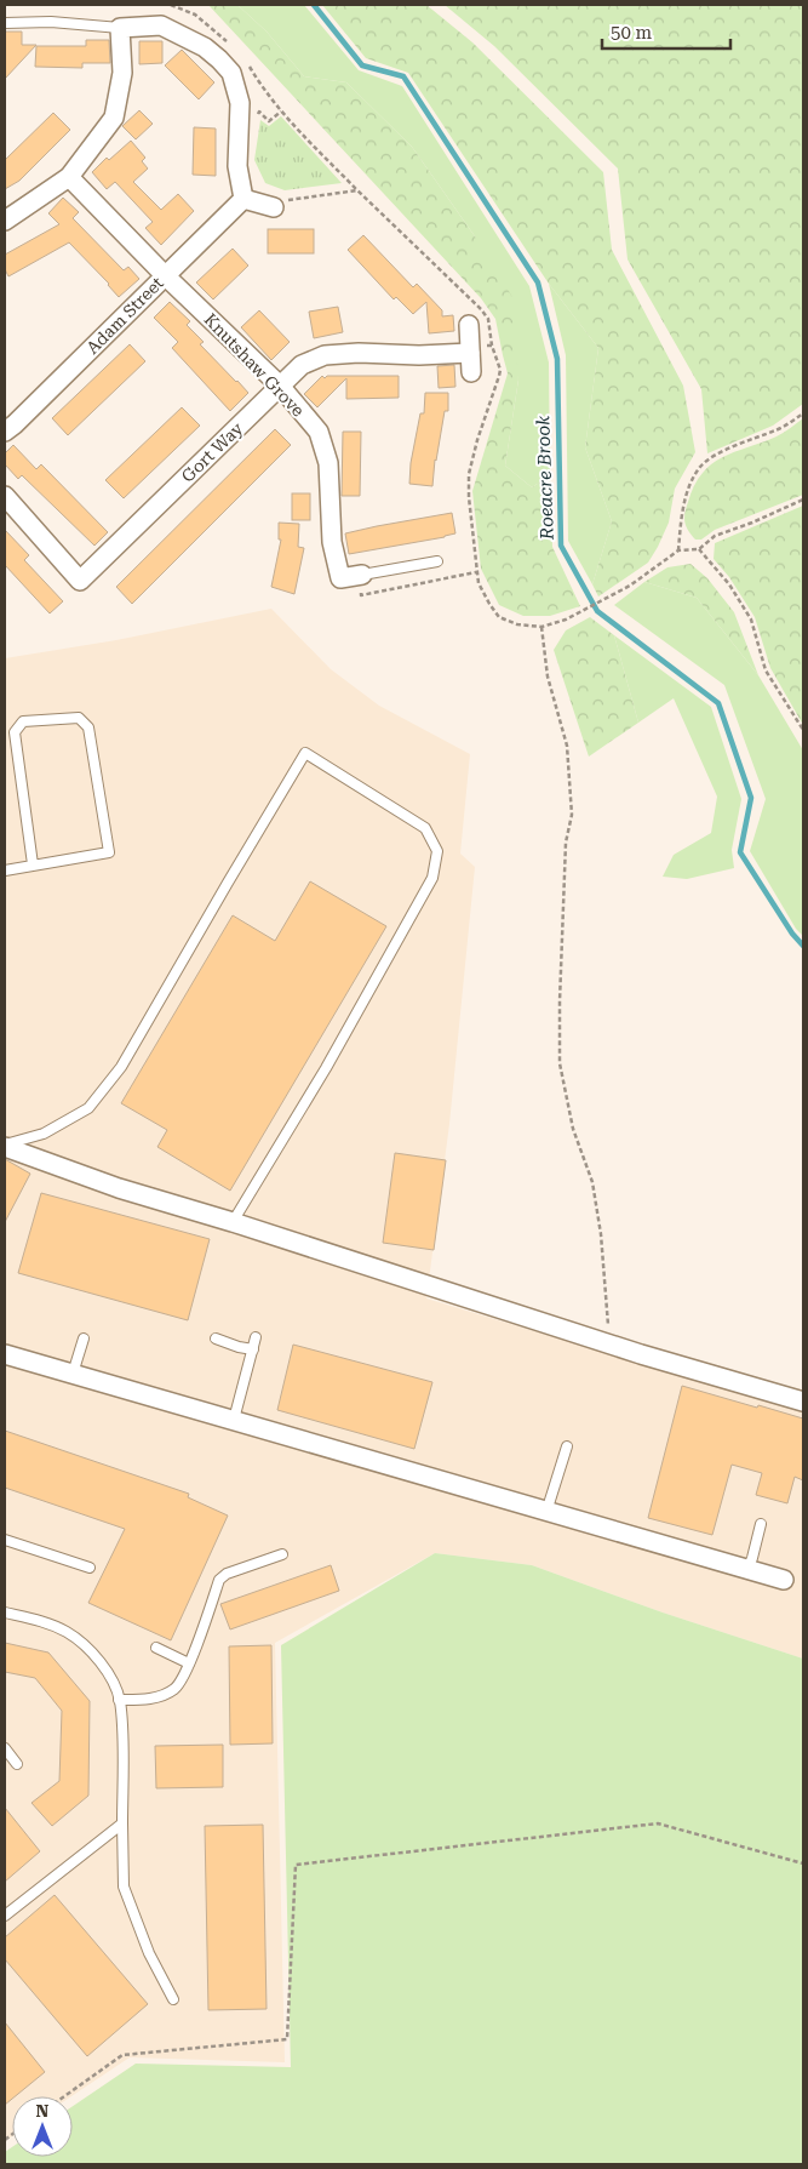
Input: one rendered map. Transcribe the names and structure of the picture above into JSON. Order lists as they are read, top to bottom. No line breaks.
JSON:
{"streets":{"street":["Adam Street","Knutshaw Grove","Gort Way"]},"crossings":[["Adam Street","Knutshaw Grove"],["Knutshaw Grove","Gort Way"]],"water":["Roeacre Brook"],"scale_bar":"50 m","north":"top"}
